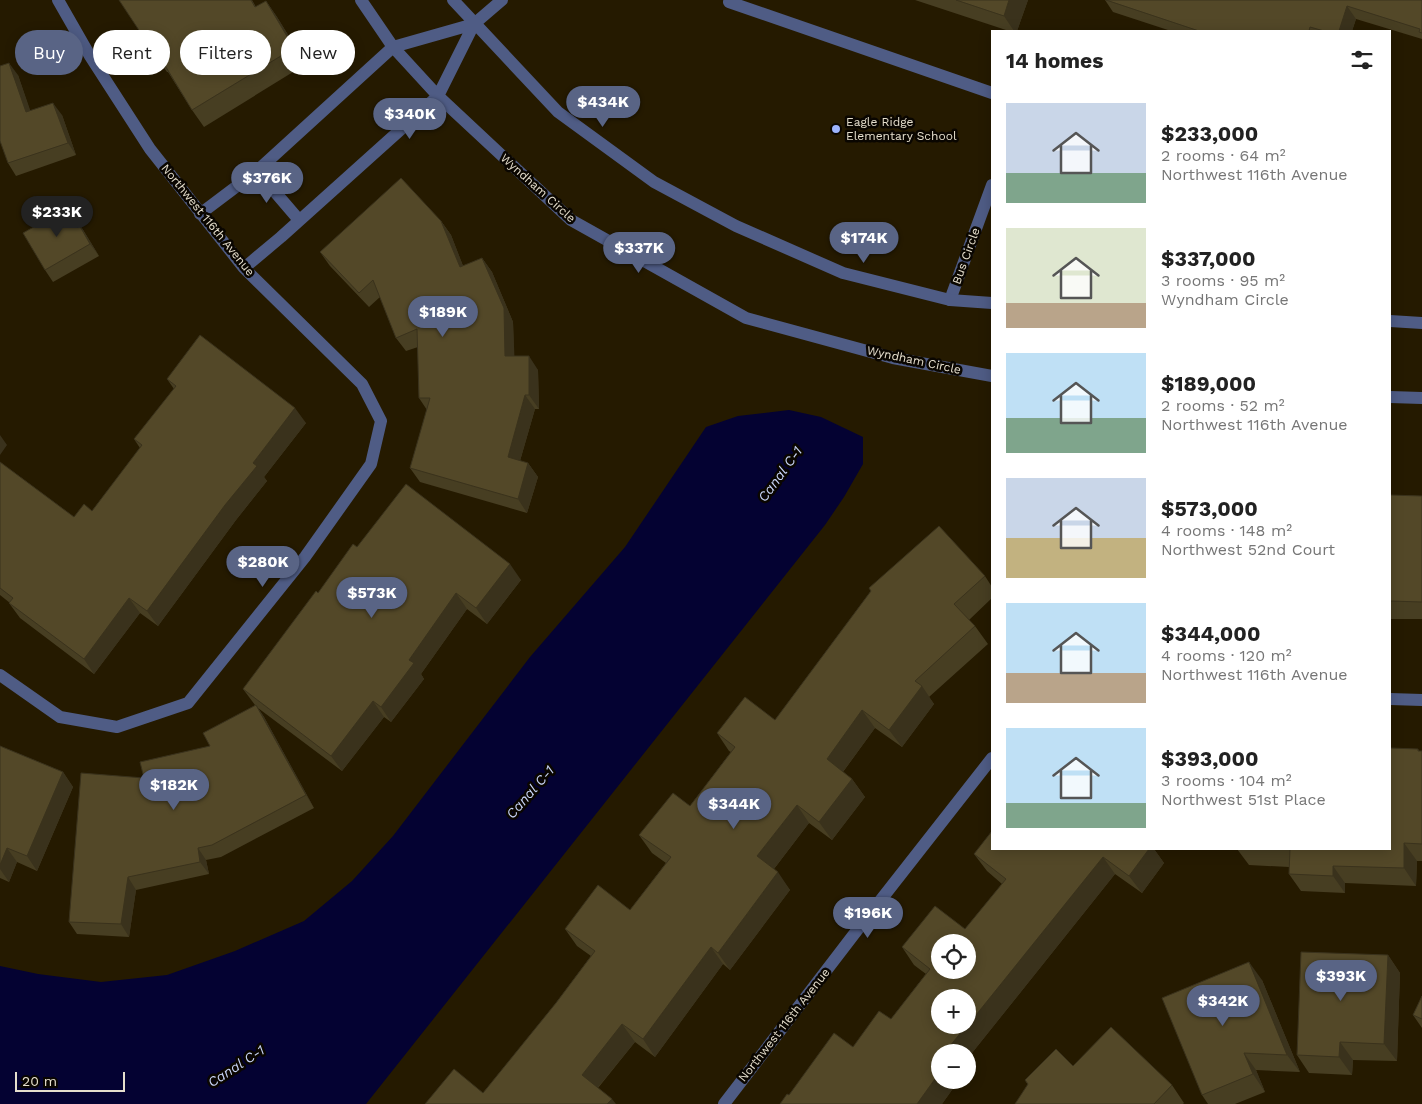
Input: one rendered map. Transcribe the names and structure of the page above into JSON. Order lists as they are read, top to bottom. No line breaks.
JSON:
{"streets":{"street":["Wyndham Circle","Northwest 116th Avenue","Bus Circle"]},"water":["Canal C-1"],"places":["Eagle Ridge Elementary School"],"scale_bar":"20 m","page":{"chip":["Buy","Rent","Filters","New"],"heading":"14 homes","price":["$434K","$340K","$376K","$233K","$174K","$337K","$189K","$280K","$573K","$182K","$344K","$196K","$393K","$342K"],"list":[{"name":"$233,000","note":"2 rooms · 64 m² · Northwest 116th Avenue"},{"name":"$337,000","note":"3 rooms · 95 m² · Wyndham Circle"},{"name":"$189,000","note":"2 rooms · 52 m² · Northwest 116th Avenue"},{"name":"$573,000","note":"4 rooms · 148 m² · Northwest 52nd Court"},{"name":"$344,000","note":"4 rooms · 120 m² · Northwest 116th Avenue"},{"name":"$393,000","note":"3 rooms · 104 m² · Northwest 51st Place"}],"map_buttons":["+","−"],"scale":"20 m"}}
